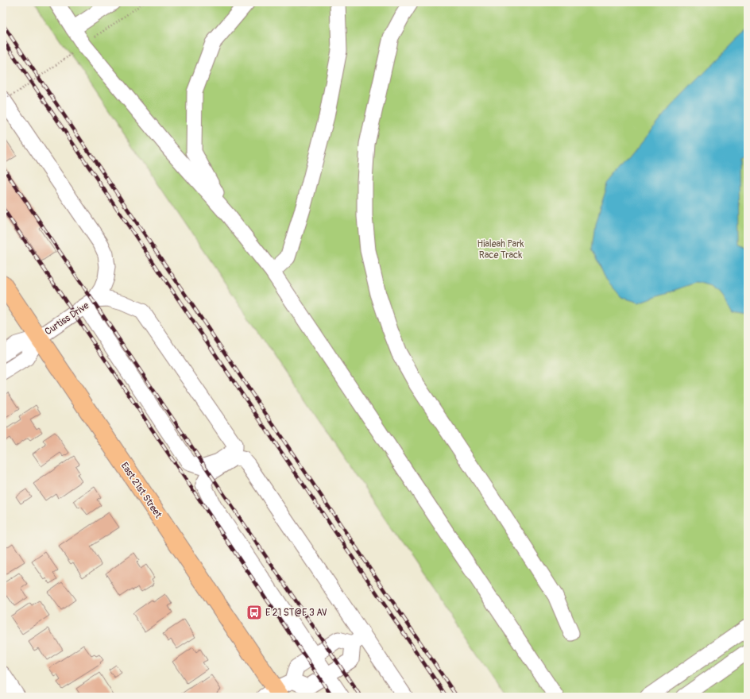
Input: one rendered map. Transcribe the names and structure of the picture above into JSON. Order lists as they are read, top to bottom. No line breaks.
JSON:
{"streets":{"main road":["East 21st Street"],"street":["Curtiss Drive"]},"crossings":[["Curtiss Drive","East 21st Street"]],"parks":["Hialeah Park Race Track"],"places":{"bus stop":["E 21 ST@E 3 AV"]}}
